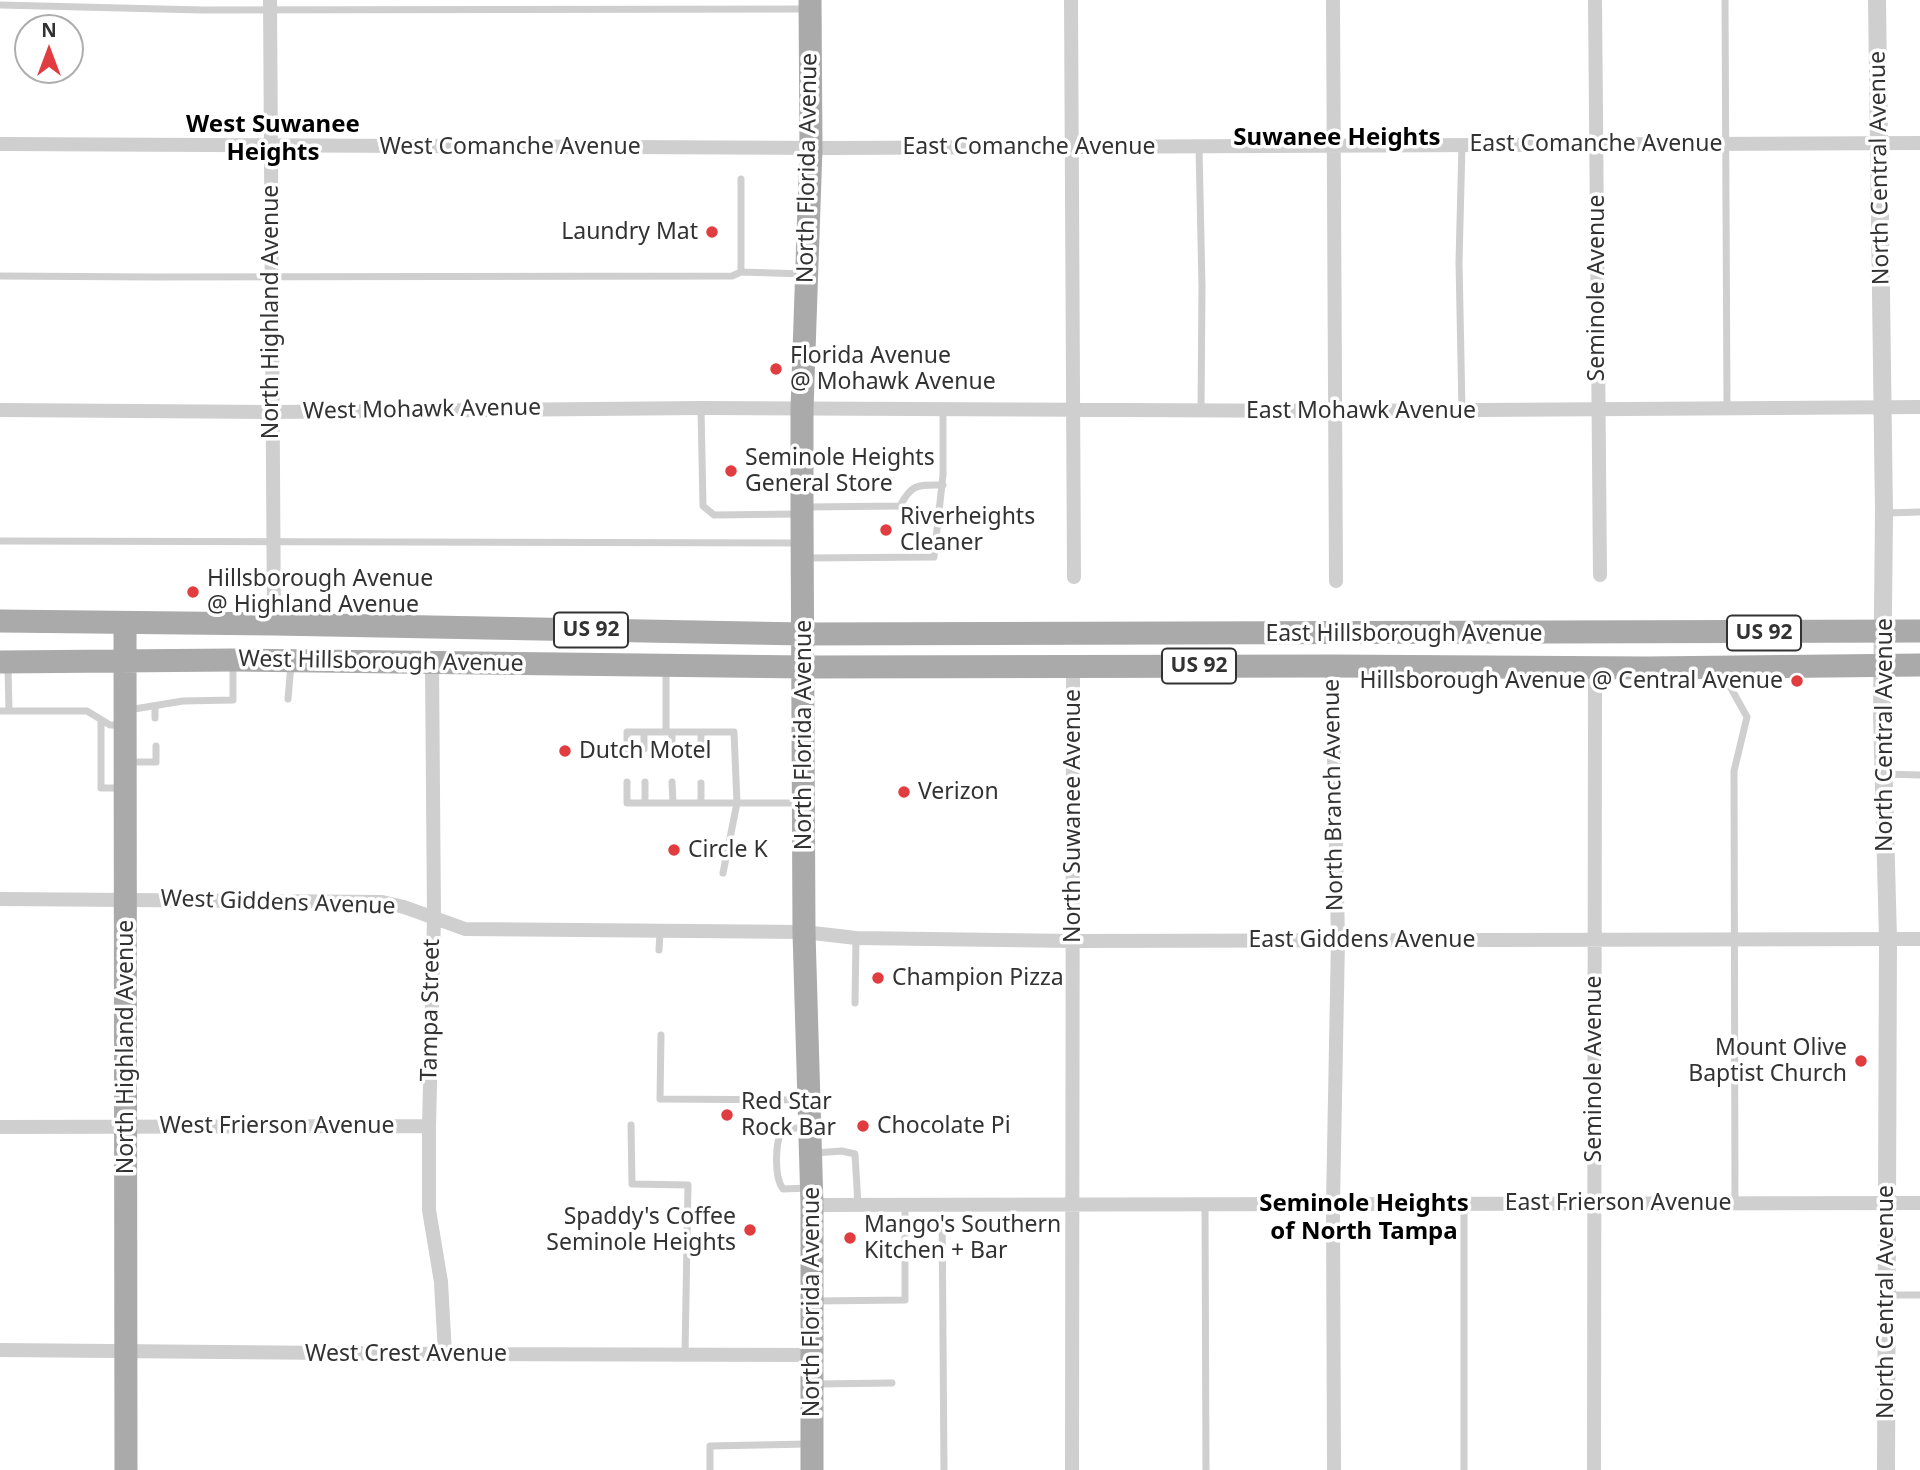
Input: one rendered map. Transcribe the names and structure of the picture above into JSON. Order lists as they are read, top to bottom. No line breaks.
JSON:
{"streets":{"main road":["North Florida Avenue","North Highland Avenue","US 92","East Hillsborough Avenue","West Hillsborough Avenue"],"street":["East Comanche Avenue","West Comanche Avenue","North Central Avenue","Seminole Avenue","West Mohawk Avenue","East Mohawk Avenue","North Branch Avenue","North Suwanee Avenue","West Giddens Avenue","East Giddens Avenue","Tampa Street","West Frierson Avenue","East Frierson Avenue","West Crest Avenue"]},"crossings":[["East Comanche Avenue","West Comanche Avenue"],["East Comanche Avenue","North Florida Avenue"],["East Comanche Avenue","North Central Avenue"],["East Comanche Avenue","Seminole Avenue"],["West Comanche Avenue","North Florida Avenue"],["West Comanche Avenue","North Highland Avenue"],["North Florida Avenue","West Mohawk Avenue"],["North Florida Avenue","East Mohawk Avenue"],["North Florida Avenue","East Hillsborough Avenue"],["North Florida Avenue","West Hillsborough Avenue"],["North Florida Avenue","West Giddens Avenue"],["North Florida Avenue","East Giddens Avenue"],["North Florida Avenue","East Frierson Avenue"],["North Florida Avenue","West Crest Avenue"],["North Central Avenue","East Mohawk Avenue"],["North Central Avenue","East Hillsborough Avenue"],["North Central Avenue","East Giddens Avenue"],["North Central Avenue","East Frierson Avenue"],["Seminole Avenue","East Mohawk Avenue"],["Seminole Avenue","East Hillsborough Avenue"],["Seminole Avenue","East Giddens Avenue"],["Seminole Avenue","East Frierson Avenue"],["North Highland Avenue","West Mohawk Avenue"],["North Highland Avenue","West Hillsborough Avenue"],["North Highland Avenue","West Giddens Avenue"],["North Highland Avenue","West Frierson Avenue"],["North Highland Avenue","West Crest Avenue"],["West Mohawk Avenue","East Mohawk Avenue"],["East Hillsborough Avenue","West Hillsborough Avenue"],["East Hillsborough Avenue","North Branch Avenue"],["East Hillsborough Avenue","North Suwanee Avenue"],["West Hillsborough Avenue","Tampa Street"],["North Branch Avenue","East Giddens Avenue"],["North Branch Avenue","East Frierson Avenue"],["North Suwanee Avenue","East Giddens Avenue"],["North Suwanee Avenue","East Frierson Avenue"],["West Giddens Avenue","East Giddens Avenue"],["West Giddens Avenue","Tampa Street"],["Tampa Street","West Frierson Avenue"],["Tampa Street","West Crest Avenue"]],"districts":["West Suwanee Heights","Suwanee Heights","Seminole Heights of North Tampa"],"places":["Laundry Mat","Florida Avenue @ Mohawk Avenue","Seminole Heights General Store","Riverheights Cleaner","Hillsborough Avenue @ Highland Avenue","Hillsborough Avenue @ Central Avenue","Dutch Motel","Verizon","Circle K","Champion Pizza","Mount Olive Baptist Church","Red Star Rock Bar","Chocolate Pi","Spaddy's Coffee Seminole Heights","Mango's Southern Kitchen + Bar"],"north":"top"}
